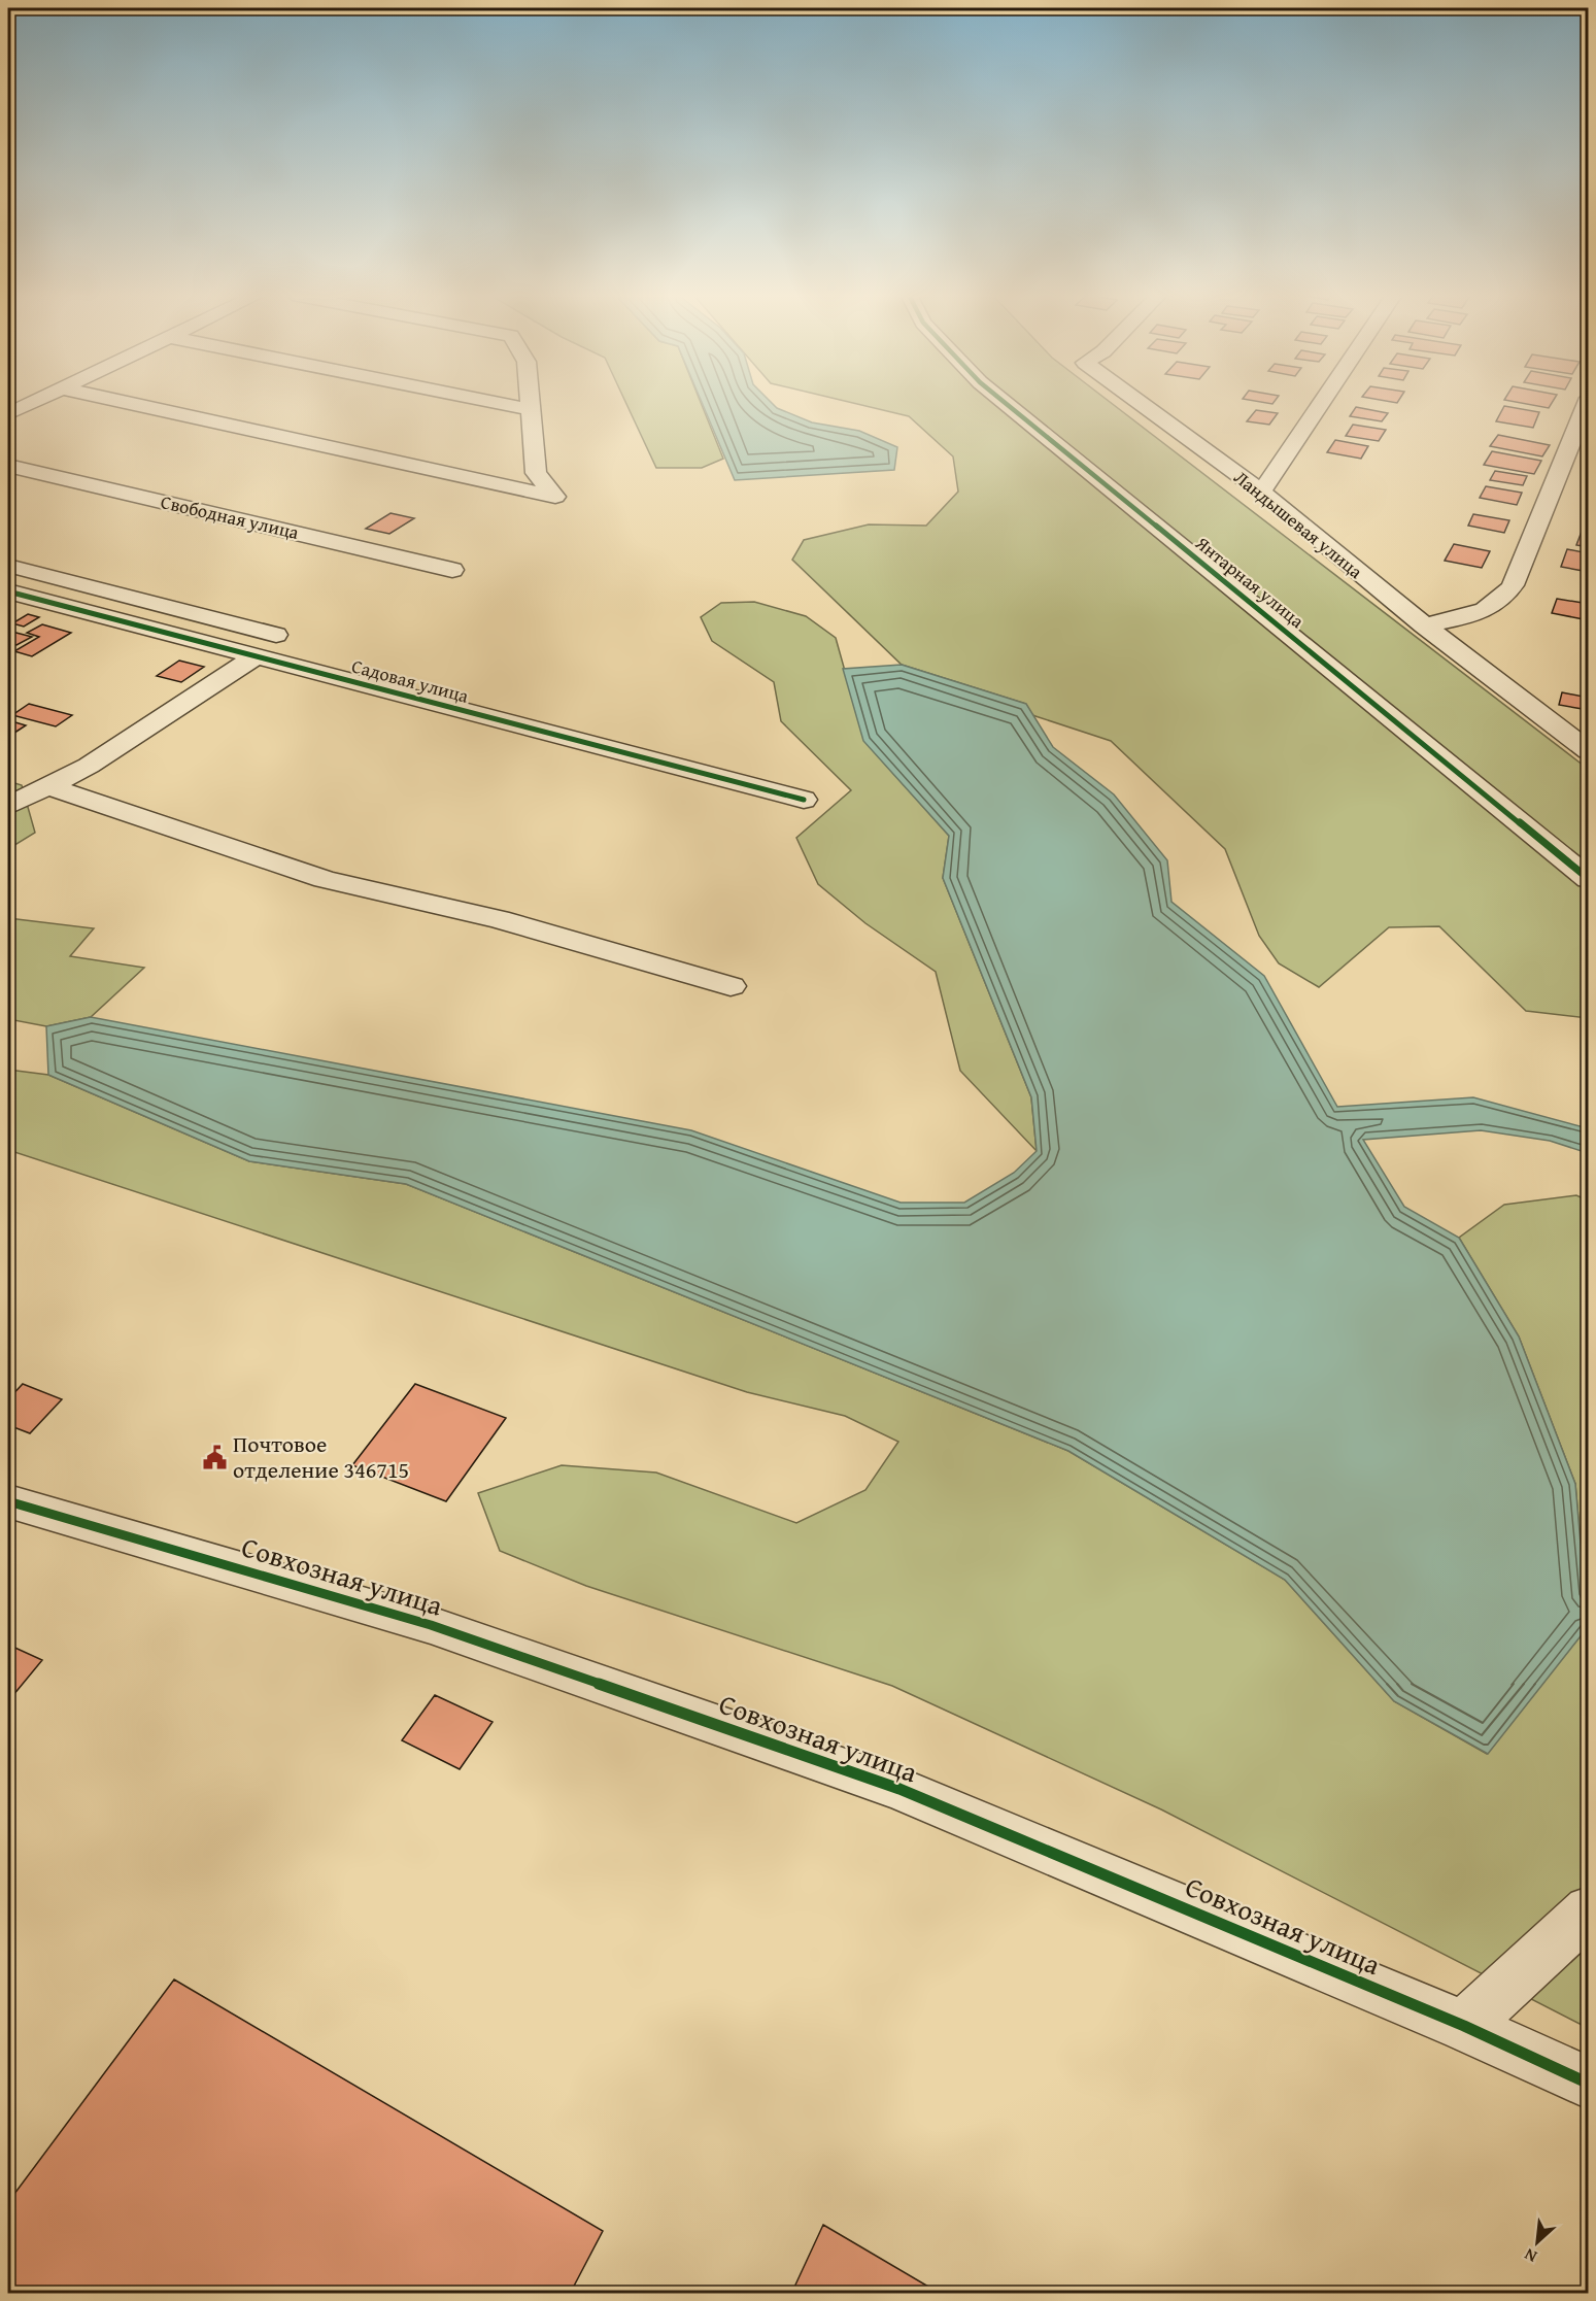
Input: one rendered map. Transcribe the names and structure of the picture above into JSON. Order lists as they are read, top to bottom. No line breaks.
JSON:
{"streets":{"street":["Свободная улица","Ландышевая улица","Янтарная улица","Садовая улица","Совхозная улица"]},"places":{"public building":["Почтовое отделение 346715"]},"north":"bottom left"}
